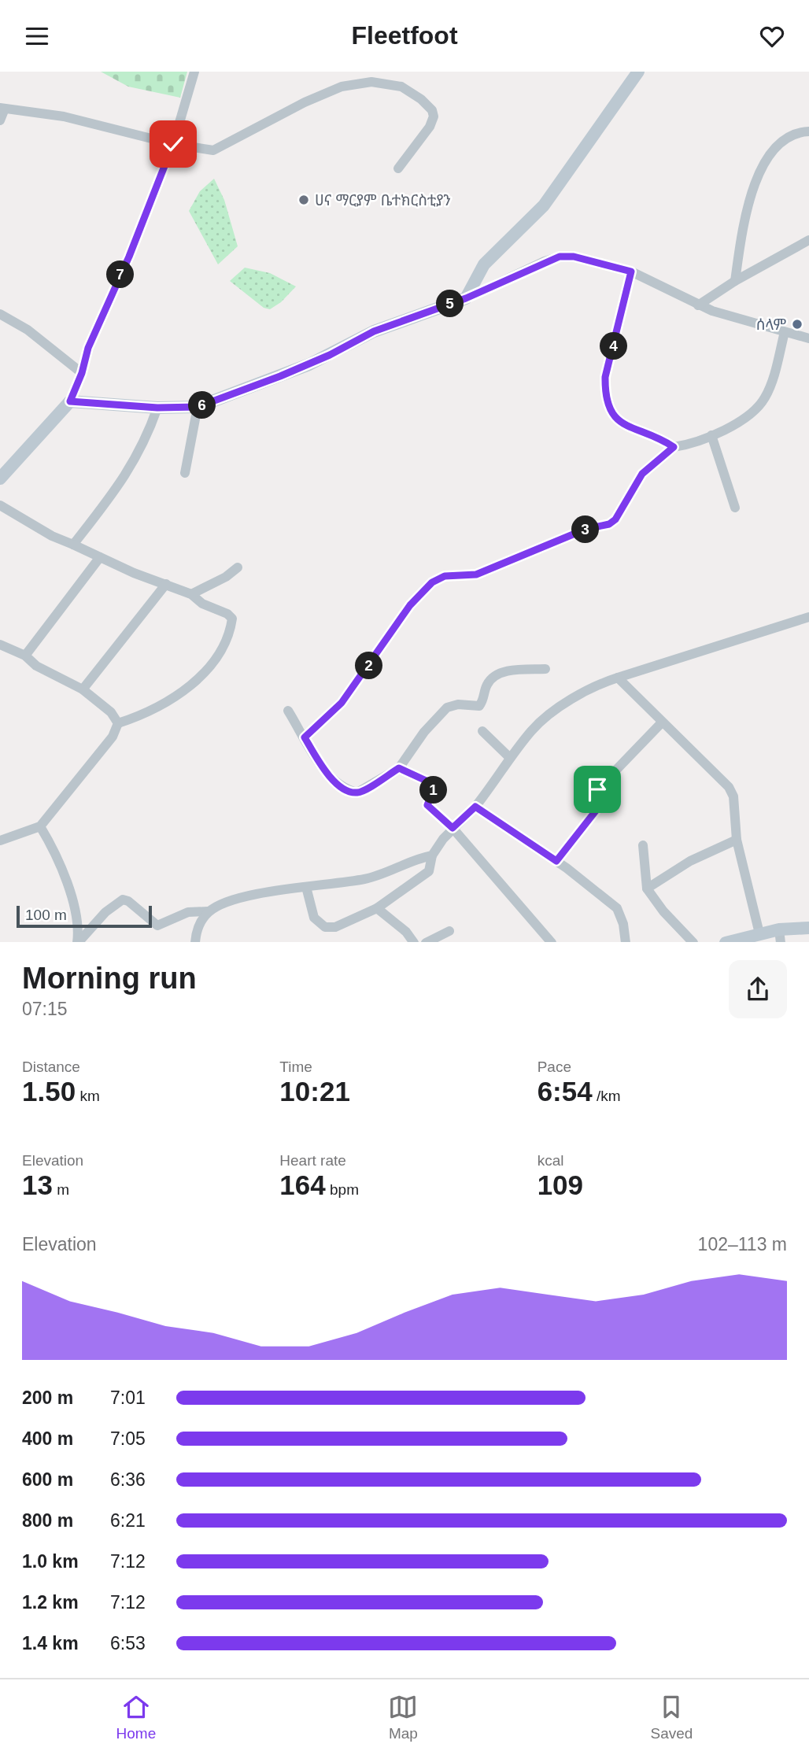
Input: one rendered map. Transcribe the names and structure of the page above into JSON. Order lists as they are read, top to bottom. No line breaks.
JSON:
{"places":["ሀና ማርያም ቤተክርስቲያን","ሰላም"],"scale_bar":"100 m","page":{"header":"Fleetfoot","pins":["7","5","4","6","3","2","1"],"scale":"100 m","heading":["Morning run","07:15"],"stats":[["Distance","1.50 km"],["Time","10:21"],["Pace","6:54 /km"],["Elevation","13 m"],["Heart rate","164 bpm"],["kcal","109"]],"chart":["Elevation","102–113 m"],"list":[{"name":"200 m","note":"7:01"},{"name":"400 m","note":"7:05"},{"name":"600 m","note":"6:36"},{"name":"800 m","note":"6:21"},{"name":"1.0 km","note":"7:12"},{"name":"1.2 km","note":"7:12"},{"name":"1.4 km","note":"6:53"}],"tabs":["Home","Map","Saved"]}}
